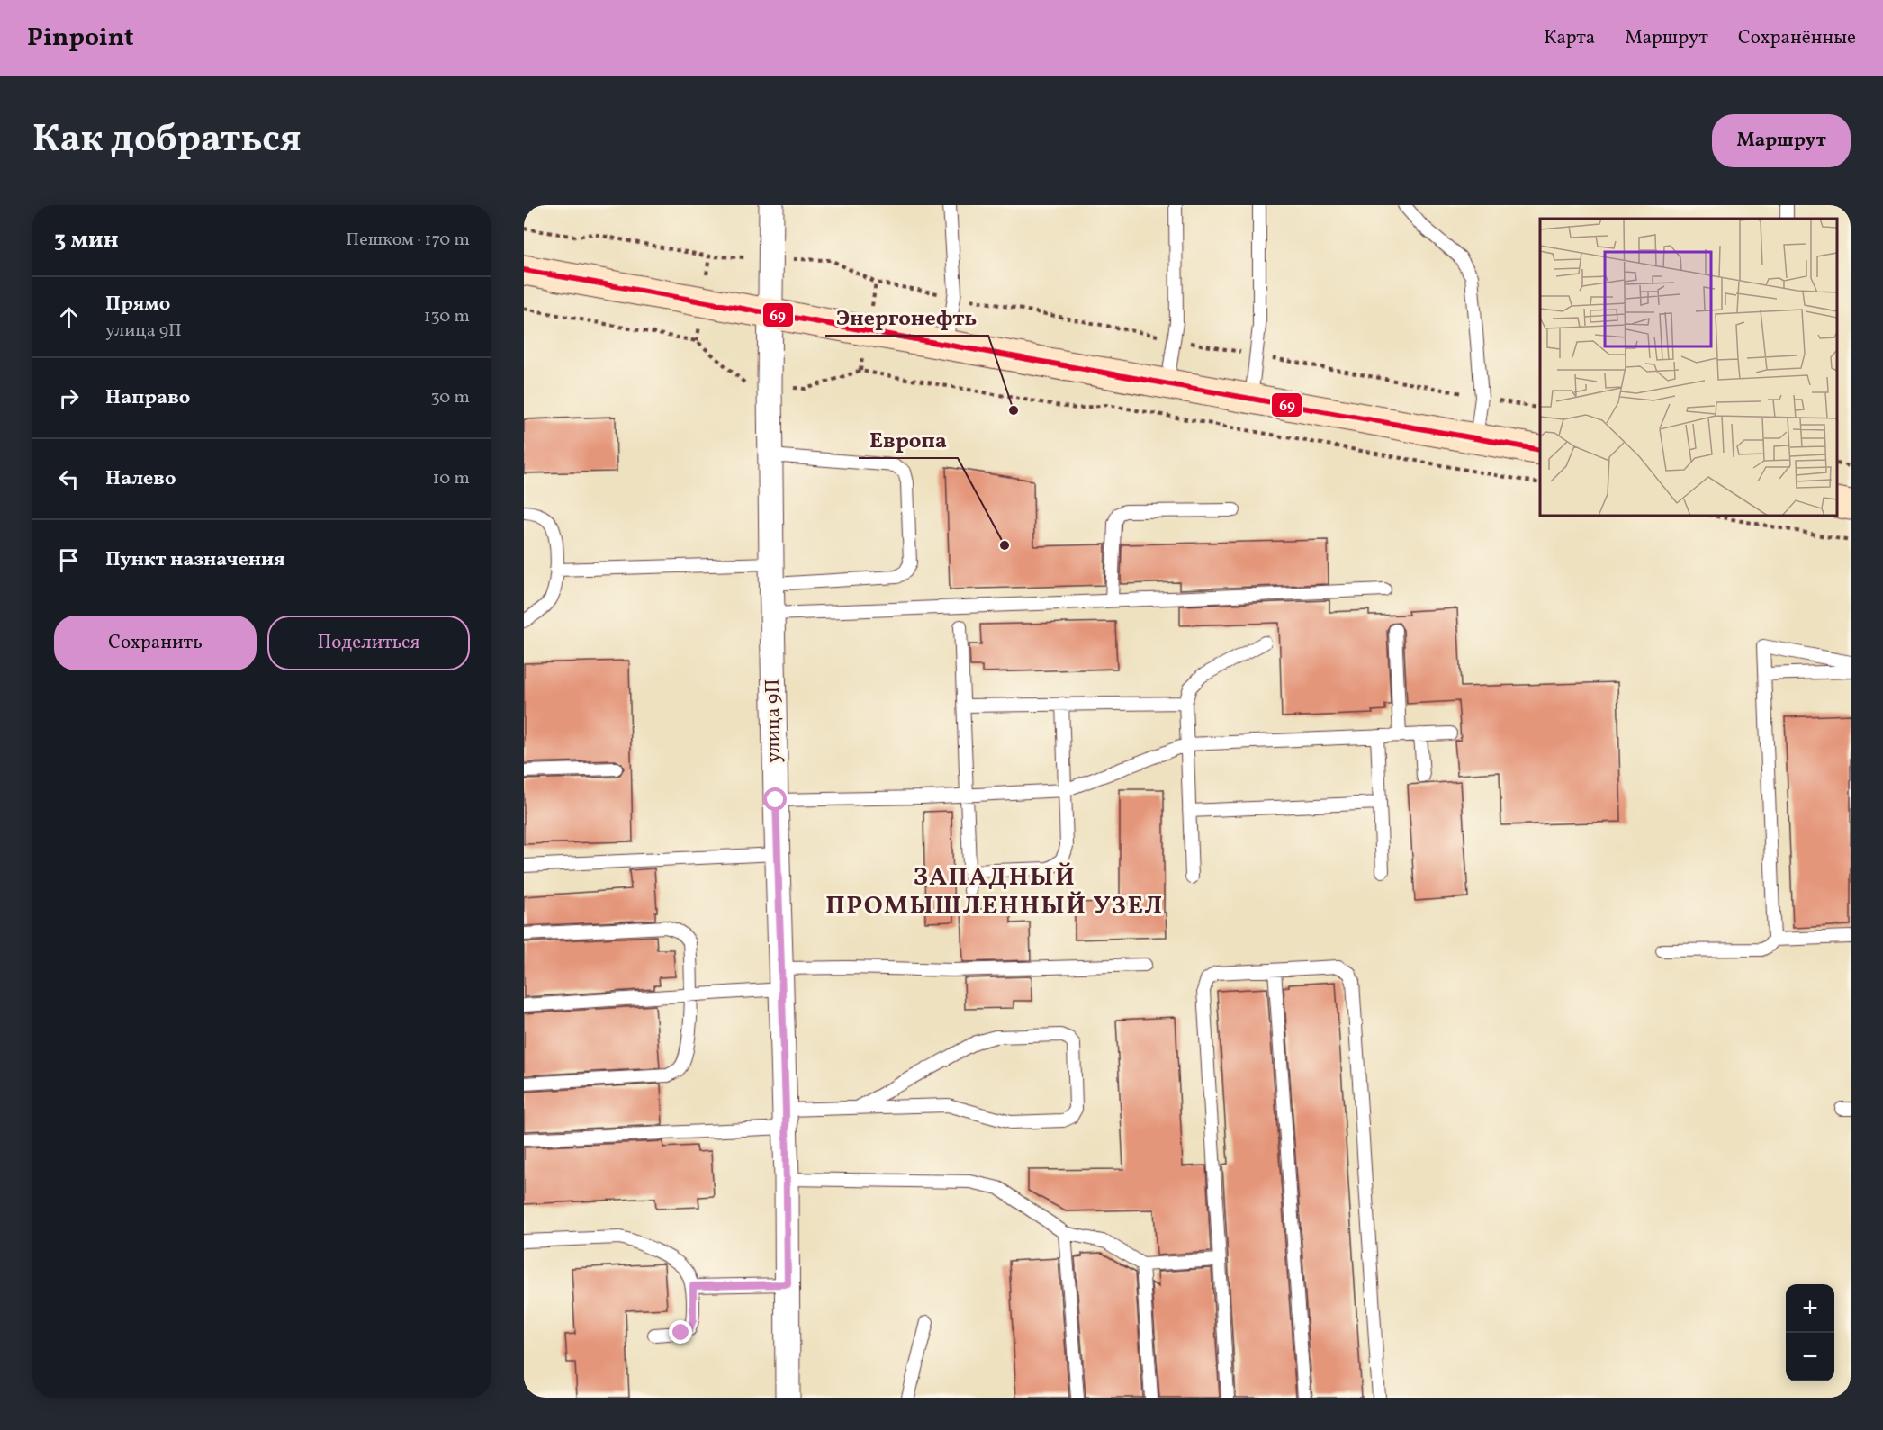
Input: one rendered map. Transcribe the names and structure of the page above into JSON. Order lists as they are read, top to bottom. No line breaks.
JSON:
{"streets":{"street":["улица 9П"]},"districts":["ЗАПАДНЫЙ ПРОМЫШЛЕННЫЙ УЗЕЛ"],"places":["Энергонефть","Европа"],"lines":["transit line 69"],"page":{"header":"Pinpoint","nav":["Карта","Маршрут","Сохранённые"],"title":"Как добраться","buttons":["Маршрут",["Сохранить","Поделиться"]],"heading":["3 мин","Пешком · 170 m"],"list":[["Прямо","улица 9П","130 m"],["Направо","30 m"],["Налево","10 m"],"Пункт назначения"],"map_buttons":["+","−"]}}
